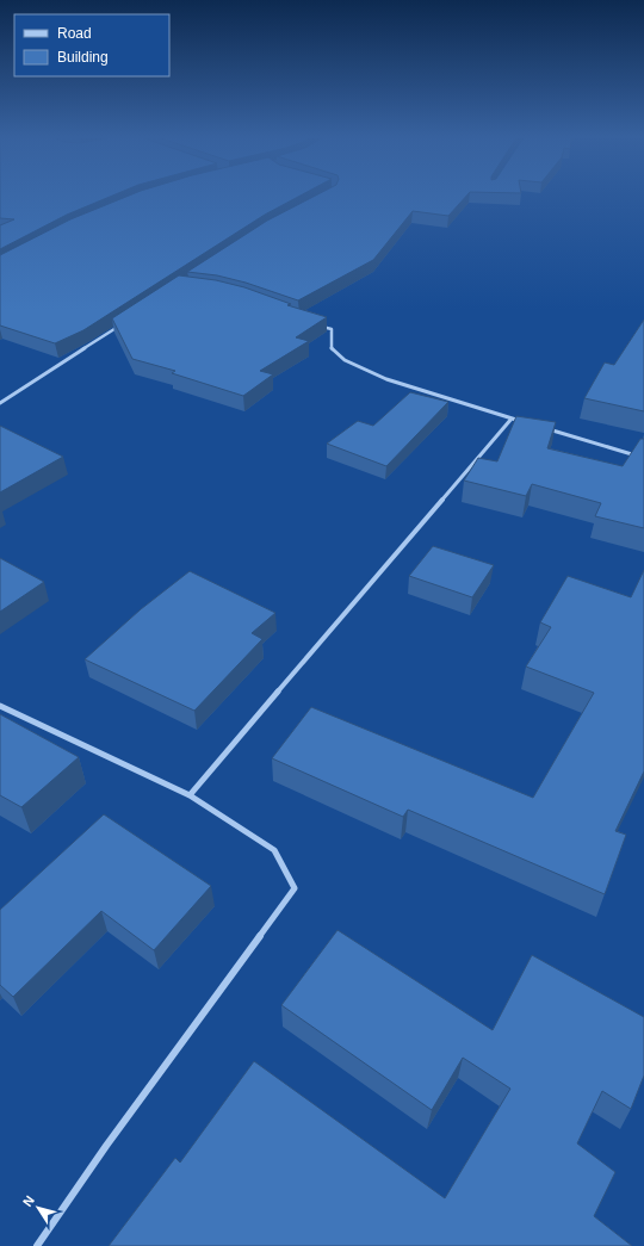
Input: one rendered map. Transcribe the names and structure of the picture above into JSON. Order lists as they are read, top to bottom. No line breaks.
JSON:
{"legend":["Road","Building"],"north":"top left"}
